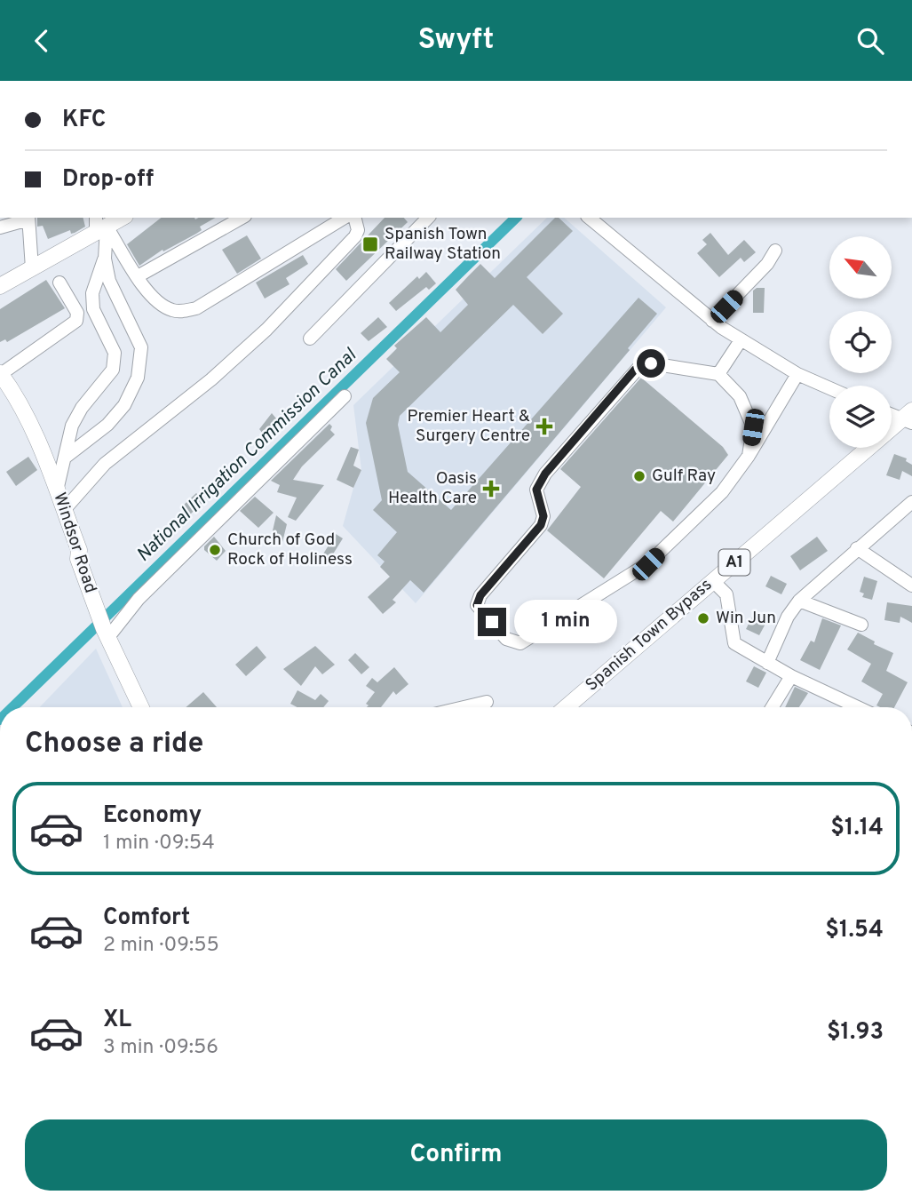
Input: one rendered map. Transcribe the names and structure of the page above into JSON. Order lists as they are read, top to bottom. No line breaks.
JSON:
{"streets":{"main road":["Windsor Road","A1","Spanish Town Bypass"]},"water":["National Irrigation Commission Canal"],"places":{"transit":["Spanish Town Railway Station"],"health":["Premier Heart & Surgery Centre","Oasis Health Care"],"other":["Gulf Ray","Church of God Rock of Holiness","Win Jun"]},"north":"top left","page":{"header":"Swyft","banner":["KFC","Drop-off"],"bubble":"1 min","heading":"Choose a ride","list":[{"name":"Economy","note":"1 min · 09:54","value":"$1.14"},{"name":"Comfort","note":"2 min · 09:55","value":"$1.54"},{"name":"XL","note":"3 min · 09:56","value":"$1.93"}],"buttons":"Confirm"}}
